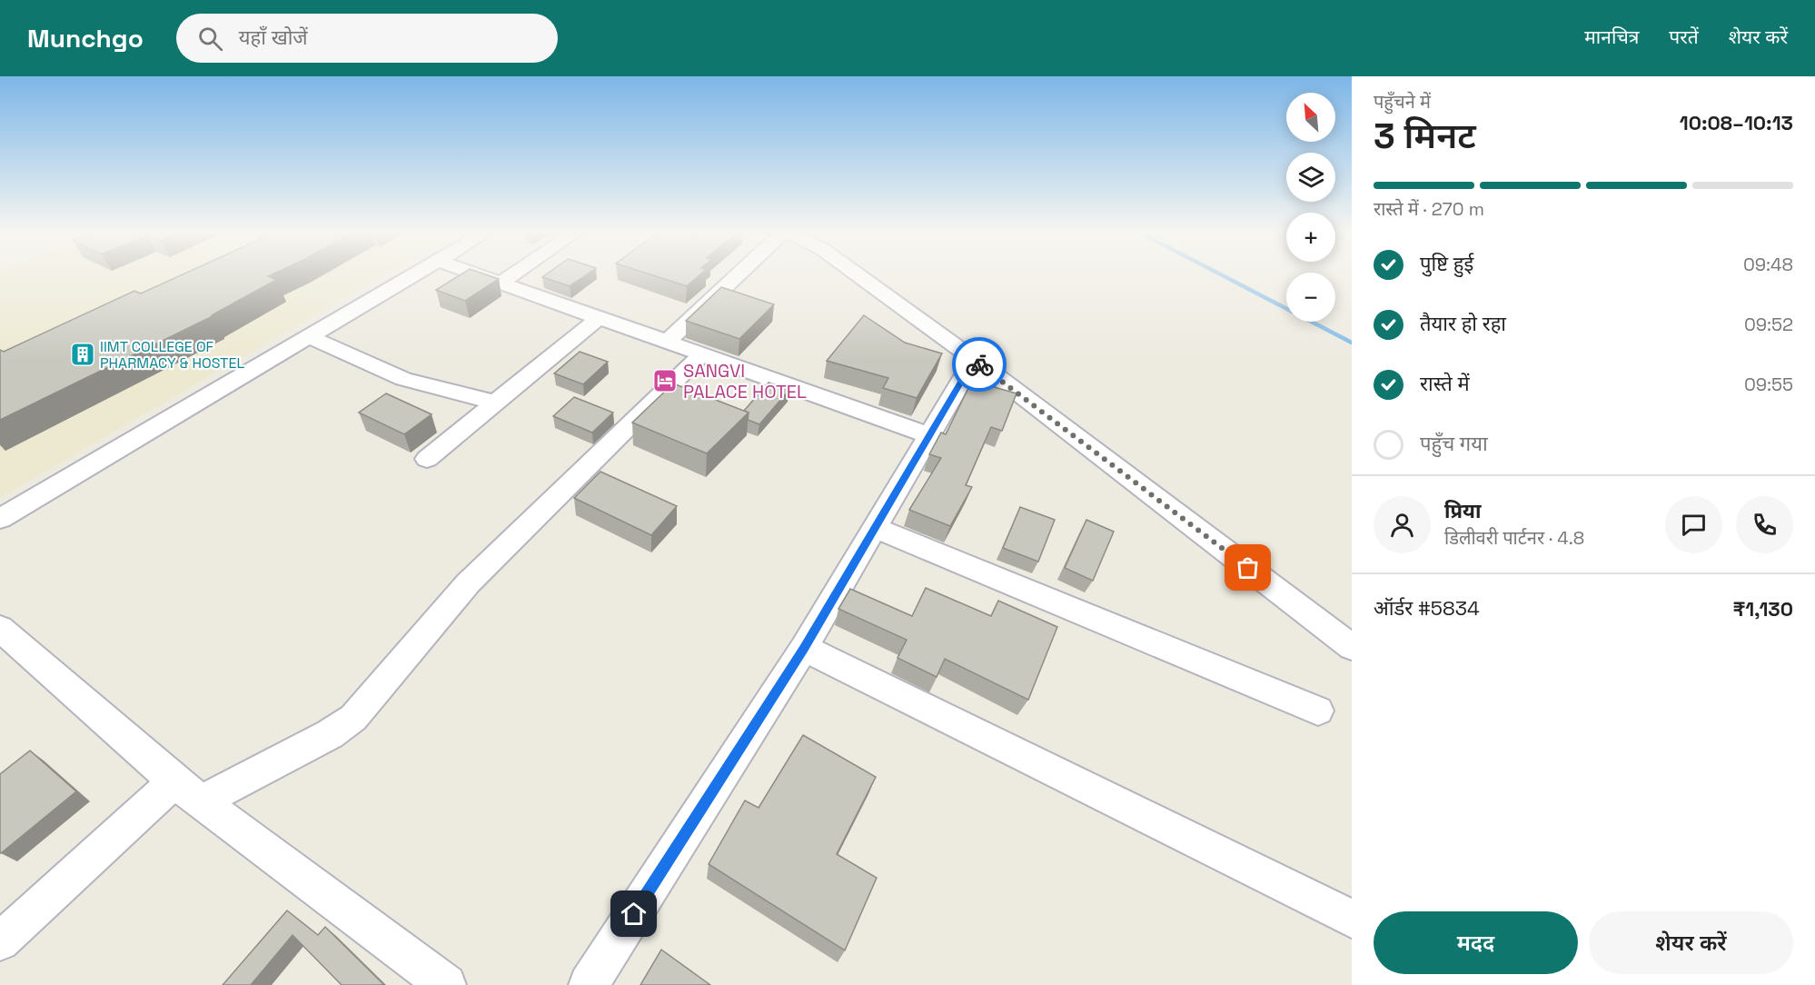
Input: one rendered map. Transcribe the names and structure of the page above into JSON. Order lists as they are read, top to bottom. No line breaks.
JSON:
{"places":{"building":["IIMT COLLEGE OF PHARMACY & HOSTEL"],"hotel":["SANGVI PALACE HOTEL"]},"north":"top left","page":{"header":"Munchgo","search":"यहाँ खोजें","nav":["मानचित्र","परतें","शेयर करें"],"heading":["3 मिनट","पहुँचने में","10:08–10:13"],"panel":["प्रिया","डिलीवरी पार्टनर · 4.8","ऑर्डर #5834","₹1,130"],"map_buttons":["+","−"],"bar":"रास्ते में · 270 m","list":[["पुष्टि हुई","09:48"],["तैयार हो रहा","09:52"],["रास्ते में","09:55"],"पहुँच गया"],"buttons":["मदद","शेयर करें"]}}
